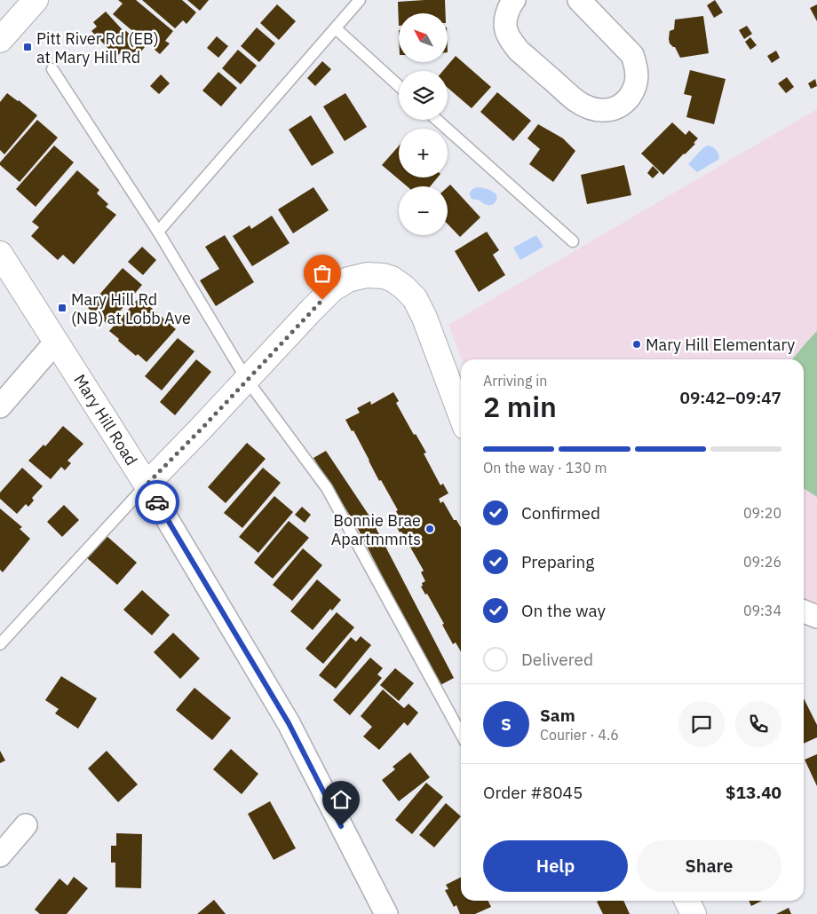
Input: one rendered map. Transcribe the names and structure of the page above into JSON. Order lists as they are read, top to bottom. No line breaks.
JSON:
{"streets":{"street":["Mary Hill Road"]},"places":{"transit":["Pitt River Rd (EB) at Mary Hill Rd","Mary Hill Rd (NB) at Lobb Ave"],"other":["Mary Hill Elementary","Bonnie Brae Apartmmnts"]},"north":"top left","page":{"map_buttons":["+","−"],"heading":["2 min","Arriving in","09:42–09:47"],"panel":["Sam","Courier · 4.6","Order #8045","$13.40"],"bar":"On the way · 130 m","list":[["Confirmed","09:20"],["Preparing","09:26"],["On the way","09:34"],"Delivered"],"round":"S","buttons":["Help","Share"]}}
